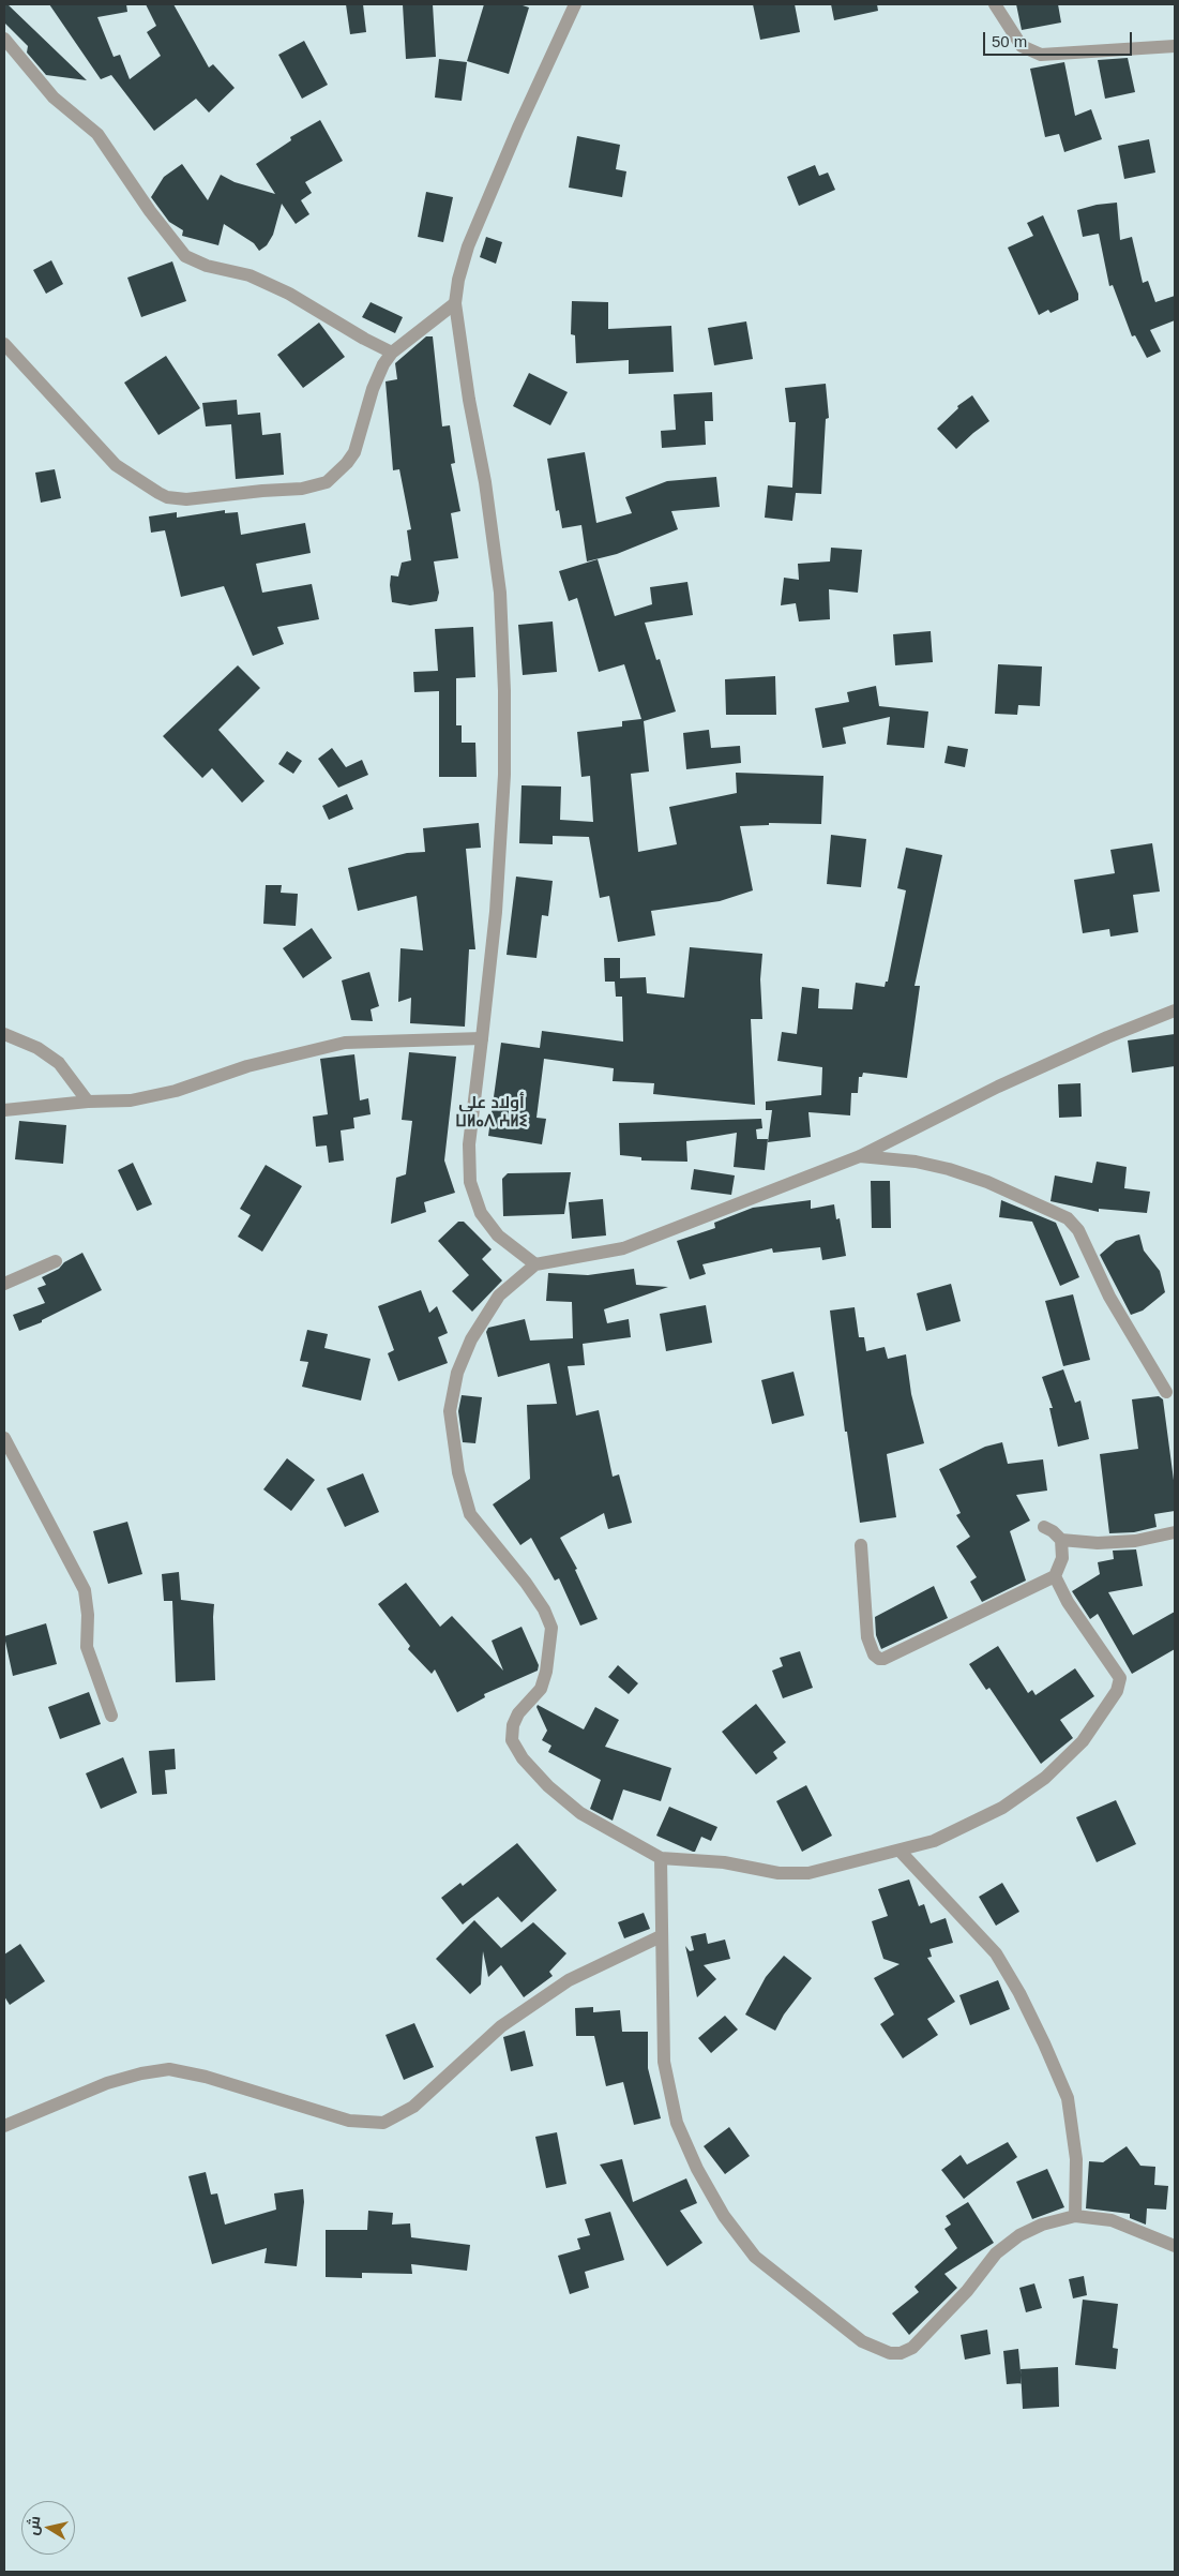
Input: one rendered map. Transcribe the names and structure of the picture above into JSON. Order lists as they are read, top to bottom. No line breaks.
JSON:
{"districts":["أولاد علي ⵡⵍⴰⴷ ⵄⵍⵉ"],"scale_bar":"50 m","north":"left"}
